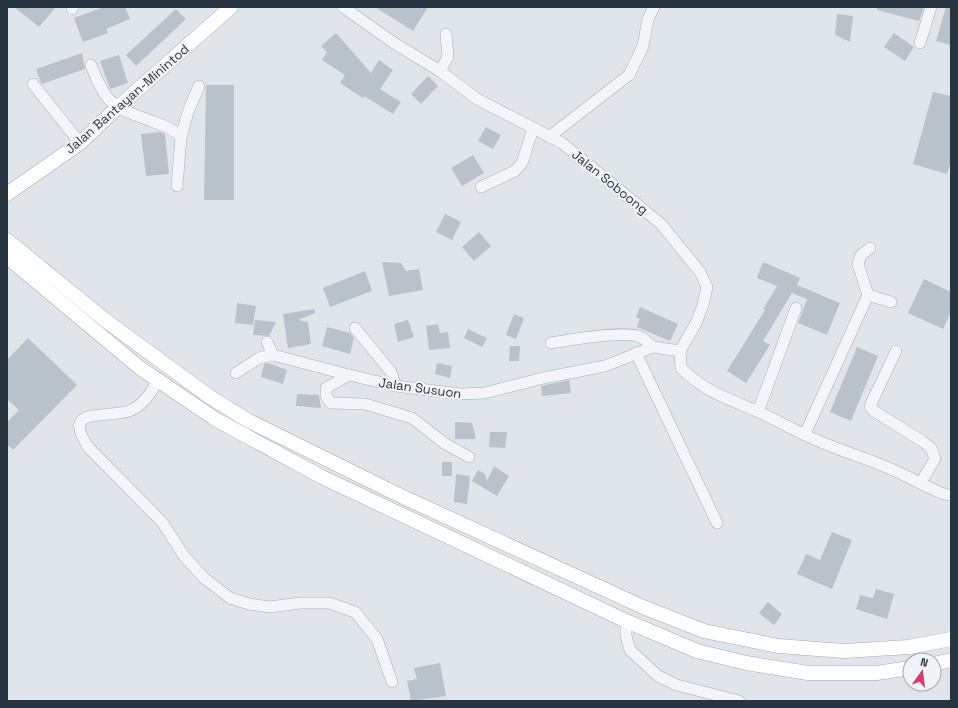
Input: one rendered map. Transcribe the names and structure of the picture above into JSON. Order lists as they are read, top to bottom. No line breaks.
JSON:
{"streets":{"main road":["Jalan Bantayan-Minintod"],"street":["Jalan Soboong","Jalan Susuon"]},"crossings":[["Jalan Soboong","Jalan Susuon"]],"north":"top"}
